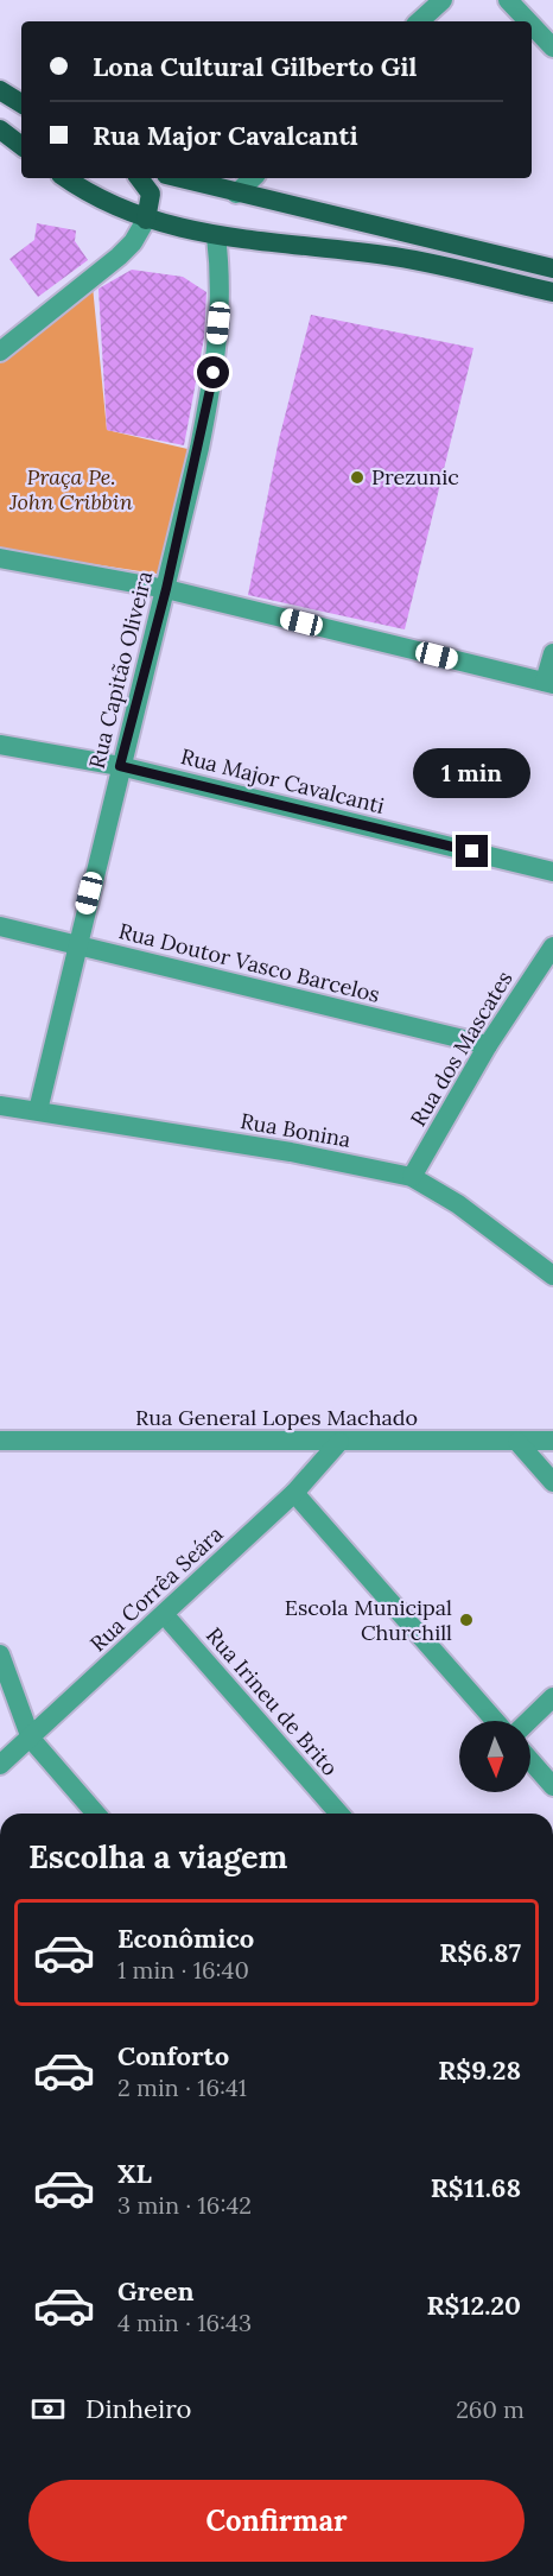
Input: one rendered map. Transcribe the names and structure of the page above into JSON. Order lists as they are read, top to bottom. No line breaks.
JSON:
{"streets":{"street":["Rua Capitão Oliveira","Rua Major Cavalcanti","Rua Doutor Vasco Barcelos","Rua dos Mascates","Rua Bonina","Rua General Lopes Machado","Rua Corrêa Seára","Rua Irineu de Brito"]},"crossings":[["Rua Capitão Oliveira","Rua Major Cavalcanti"],["Rua Capitão Oliveira","Rua Doutor Vasco Barcelos"],["Rua Capitão Oliveira","Rua Bonina"],["Rua Doutor Vasco Barcelos","Rua dos Mascates"],["Rua dos Mascates","Rua Bonina"],["Rua General Lopes Machado","Rua Corrêa Seára"],["Rua Corrêa Seára","Rua Irineu de Brito"]],"parks":["Praça Pe. John Cribbin"],"places":["Prezunic","Escola Municipal Churchill"],"north":"bottom","page":{"banner":["Lona Cultural Gilberto Gil","Rua Major Cavalcanti"],"bubble":"1 min","heading":"Escolha a viagem","list":[{"name":"Econômico","note":"1 min · 16:40","value":"R$6.87"},{"name":"Conforto","note":"2 min · 16:41","value":"R$9.28"},{"name":"XL","note":"3 min · 16:42","value":"R$11.68"},{"name":"Green","note":"4 min · 16:43","value":"R$12.20"}],"pay":["Dinheiro","260 m"],"buttons":"Confirmar"}}
